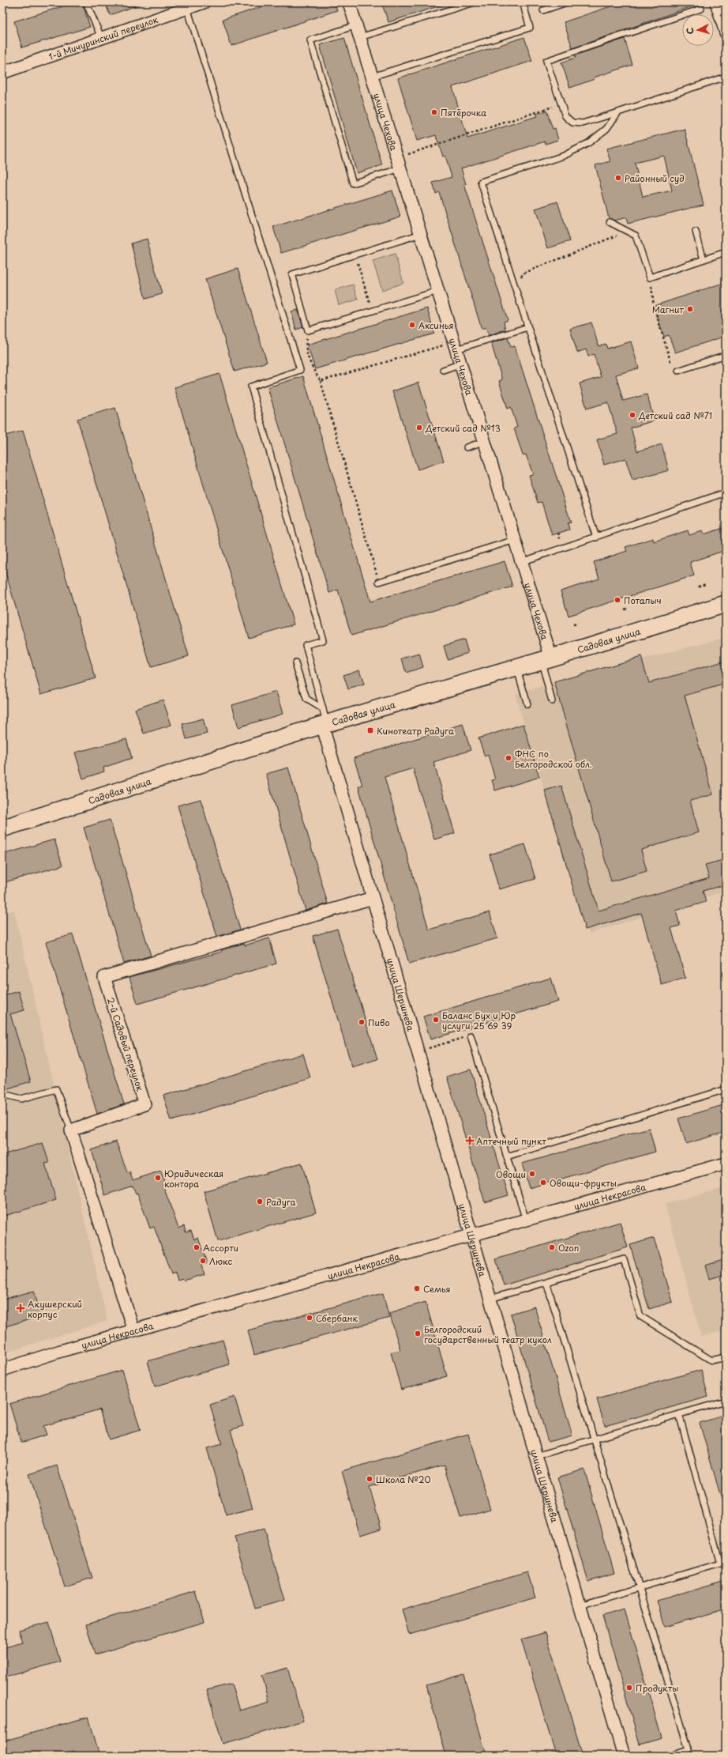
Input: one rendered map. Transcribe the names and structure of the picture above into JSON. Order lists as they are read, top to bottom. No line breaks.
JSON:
{"streets":{"main road":["Садовая улица"],"street":["1-й Мичуринский переулок","улица Чехова","улица Шершнева","2-й Садовый переулок","улица Некрасова"]},"crossings":[["улица Чехова","Садовая улица"],["Садовая улица","улица Шершнева"],["улица Шершнева","2-й Садовый переулок"],["улица Шершнева","улица Некрасова"]],"places":{"other":["Пятёрочка","Районный суд","Магнит","Аксинья","Детский сад №71","Детский сад №13","Потапыч","ФНС по Белгородской обл.","Баланс Бух и Юр услуги 25 69 39","Пиво","Овощи","Юридическая контора","Овощи-фрукты","Радуга","Ассорти","Ozon","Люкс","Семья","Сбербанк","Белгородский государственный театр кукол","Школа №20","Продукты"],"transit":["Кинотеатр Радуга"],"health":["Аптечный пункт","Акушерский корпус"]},"north":"left"}
